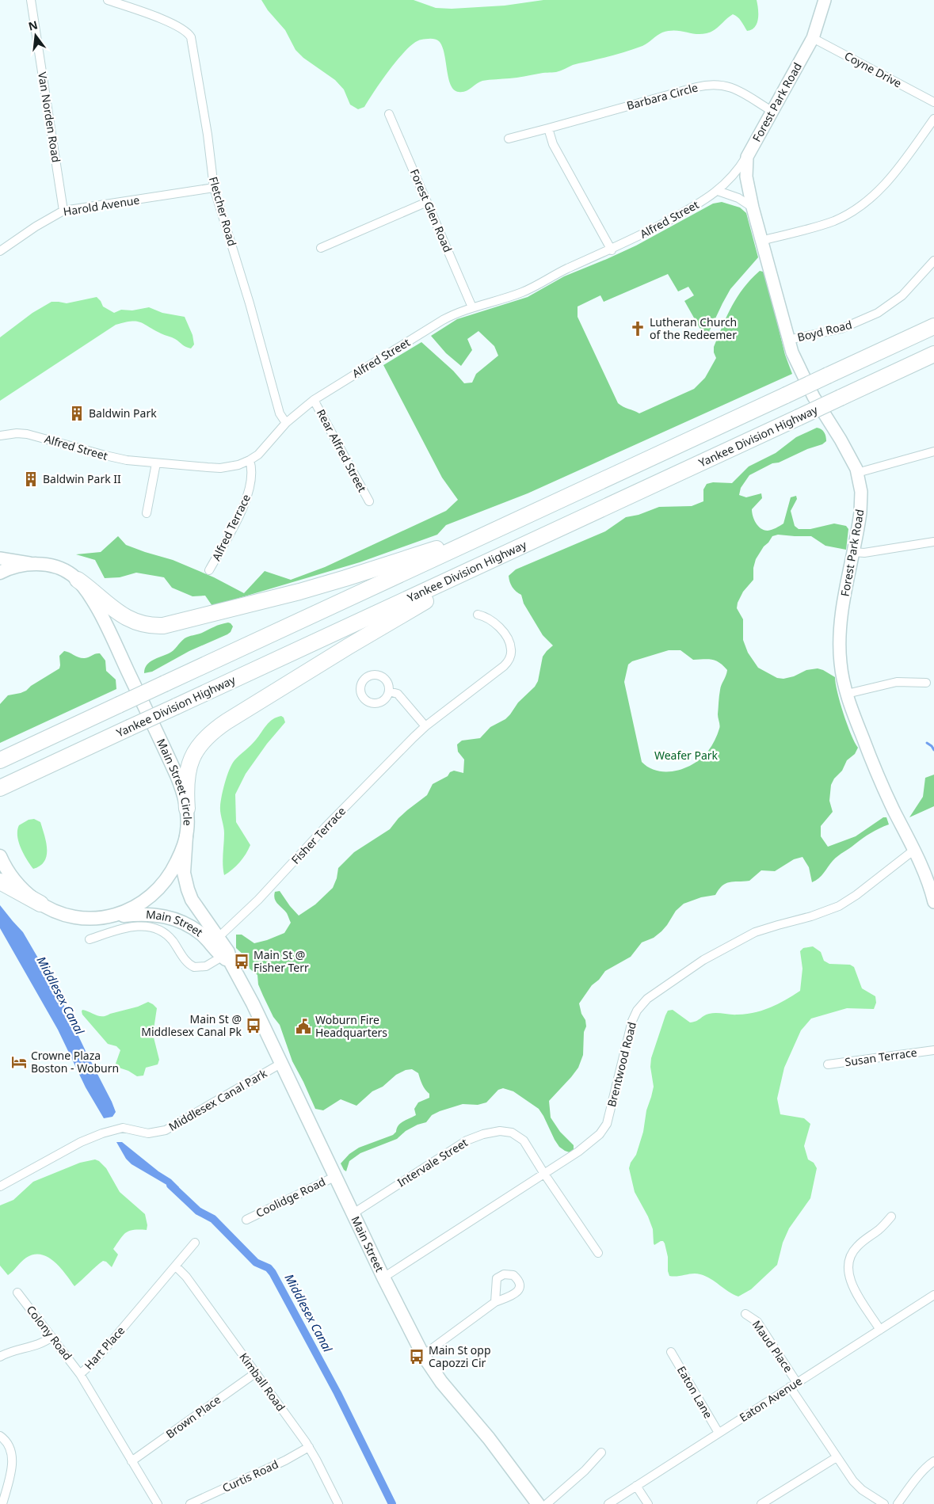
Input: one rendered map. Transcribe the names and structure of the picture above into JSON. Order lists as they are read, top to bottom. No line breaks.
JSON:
{"streets":{"highway":["Yankee Division Highway"],"main road":["Main Street Circle","Main Street"],"street":["Coyne Drive","Barbara Circle","Forest Park Road","Van Norden Road","Harold Avenue","Forest Glen Road","Fletcher Road","Alfred Street","Boyd Road","Rear Alfred Street","Alfred Terrace","Fisher Terrace","Susan Terrace","Brentwood Road","Middlesex Canal Park","Intervale Street","Coolidge Road","Colony Road","Maud Place","Hart Place","Kimball Road","Eaton Lane","Eaton Avenue","Brown Place","Curtis Road"]},"crossings":[["Coyne Drive","Forest Park Road"],["Barbara Circle","Forest Park Road"],["Forest Park Road","Alfred Street"],["Forest Park Road","Boyd Road"],["Forest Park Road","Brentwood Road"],["Van Norden Road","Harold Avenue"],["Harold Avenue","Fletcher Road"],["Forest Glen Road","Alfred Street"],["Fletcher Road","Alfred Street"],["Alfred Street","Rear Alfred Street"],["Alfred Street","Alfred Terrace"],["Main Street Circle","Main Street"],["Fisher Terrace","Main Street"],["Main Street","Brentwood Road"],["Main Street","Middlesex Canal Park"],["Main Street","Intervale Street"],["Main Street","Coolidge Road"],["Brentwood Road","Intervale Street"],["Colony Road","Hart Place"],["Maud Place","Eaton Avenue"],["Hart Place","Kimball Road"],["Hart Place","Brown Place"],["Kimball Road","Brown Place"],["Kimball Road","Curtis Road"],["Eaton Lane","Eaton Avenue"]],"water":["Middlesex Canal"],"parks":["Weafer Park"],"places":{"church":["Lutheran Church of the Redeemer"],"building":["Baldwin Park","Baldwin Park II"],"bus stop":["Main St @ Fisher Terr","Main St @ Middlesex Canal Pk","Main St opp Capozzi Cir"],"public building":["Woburn Fire Headquarters"],"hotel":["Crowne Plaza Boston - Woburn"]},"north":"top"}
